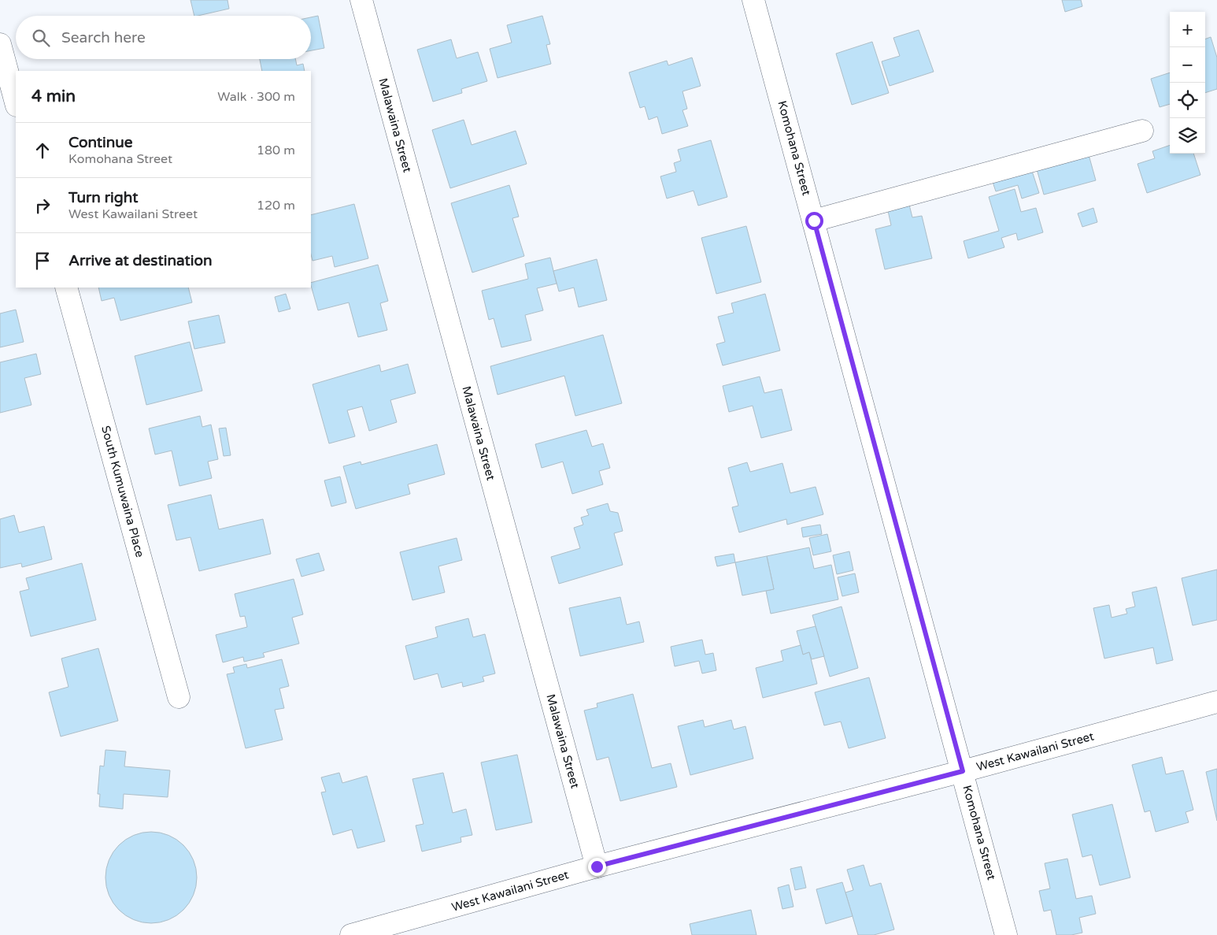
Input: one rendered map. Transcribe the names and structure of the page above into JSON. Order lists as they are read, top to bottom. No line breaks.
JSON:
{"streets":{"street":["Malawaina Street","Komohana Street","South Kumuwaina Place","West Kawailani Street"]},"crossings":[["Malawaina Street","West Kawailani Street"],["Komohana Street","West Kawailani Street"]],"page":{"map_buttons":["+","−"],"search":"Search here","heading":["4 min","Walk · 300 m"],"list":[["Continue","Komohana Street","180 m"],["Turn right","West Kawailani Street","120 m"],"Arrive at destination"]}}
